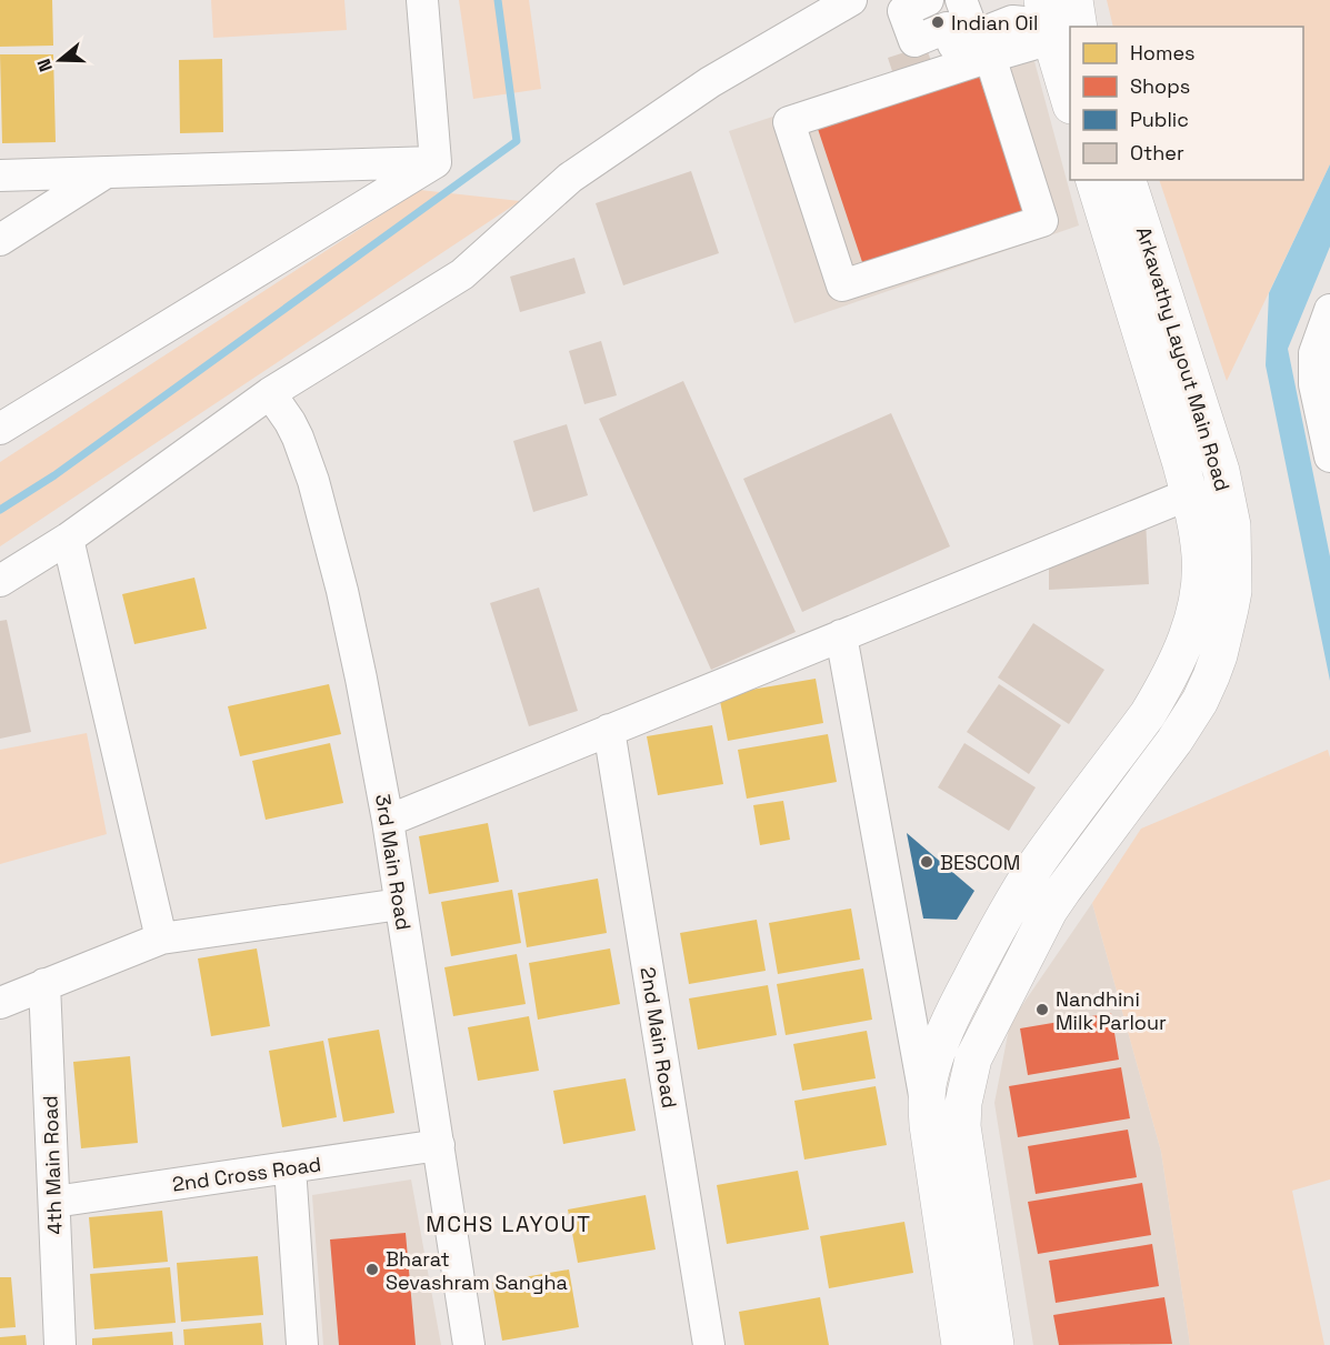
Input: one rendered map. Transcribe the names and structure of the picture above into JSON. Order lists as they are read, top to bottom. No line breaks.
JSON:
{"streets":{"main road":["Arkavathy Layout Main Road"],"street":["3rd Main Road","2nd Main Road","4th Main Road","2nd Cross Road"]},"crossings":[["3rd Main Road","2nd Cross Road"],["4th Main Road","2nd Cross Road"]],"districts":["MCHS LAYOUT"],"places":["Indian Oil","BESCOM","Nandhini Milk Parlour","Bharat Sevashram Sangha"],"legend":["Homes","Shops","Public","Other"],"north":"left"}
